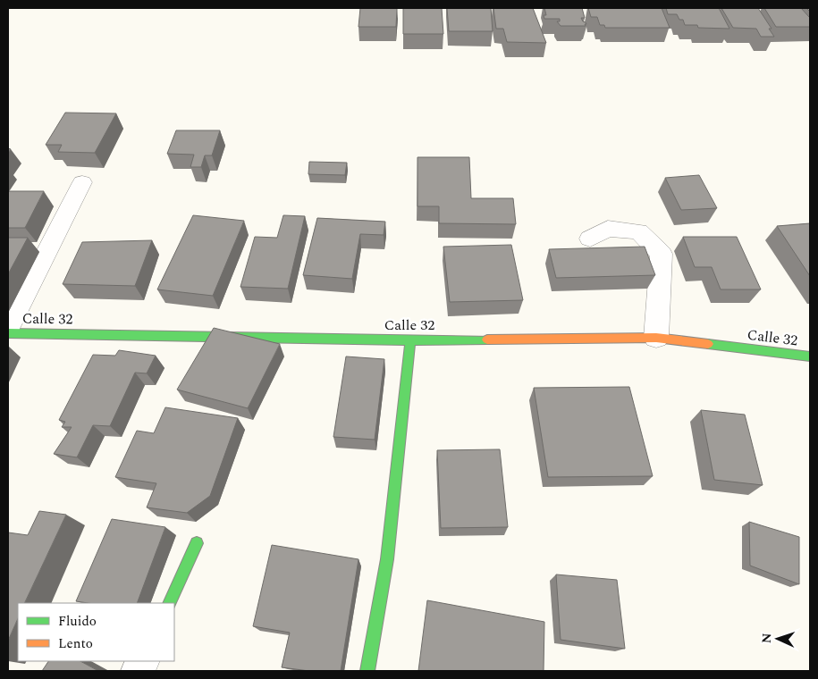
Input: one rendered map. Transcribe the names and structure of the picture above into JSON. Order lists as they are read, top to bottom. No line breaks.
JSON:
{"streets":{"street":["Calle 32"]},"legend":["Fluido","Lento"],"north":"left"}
